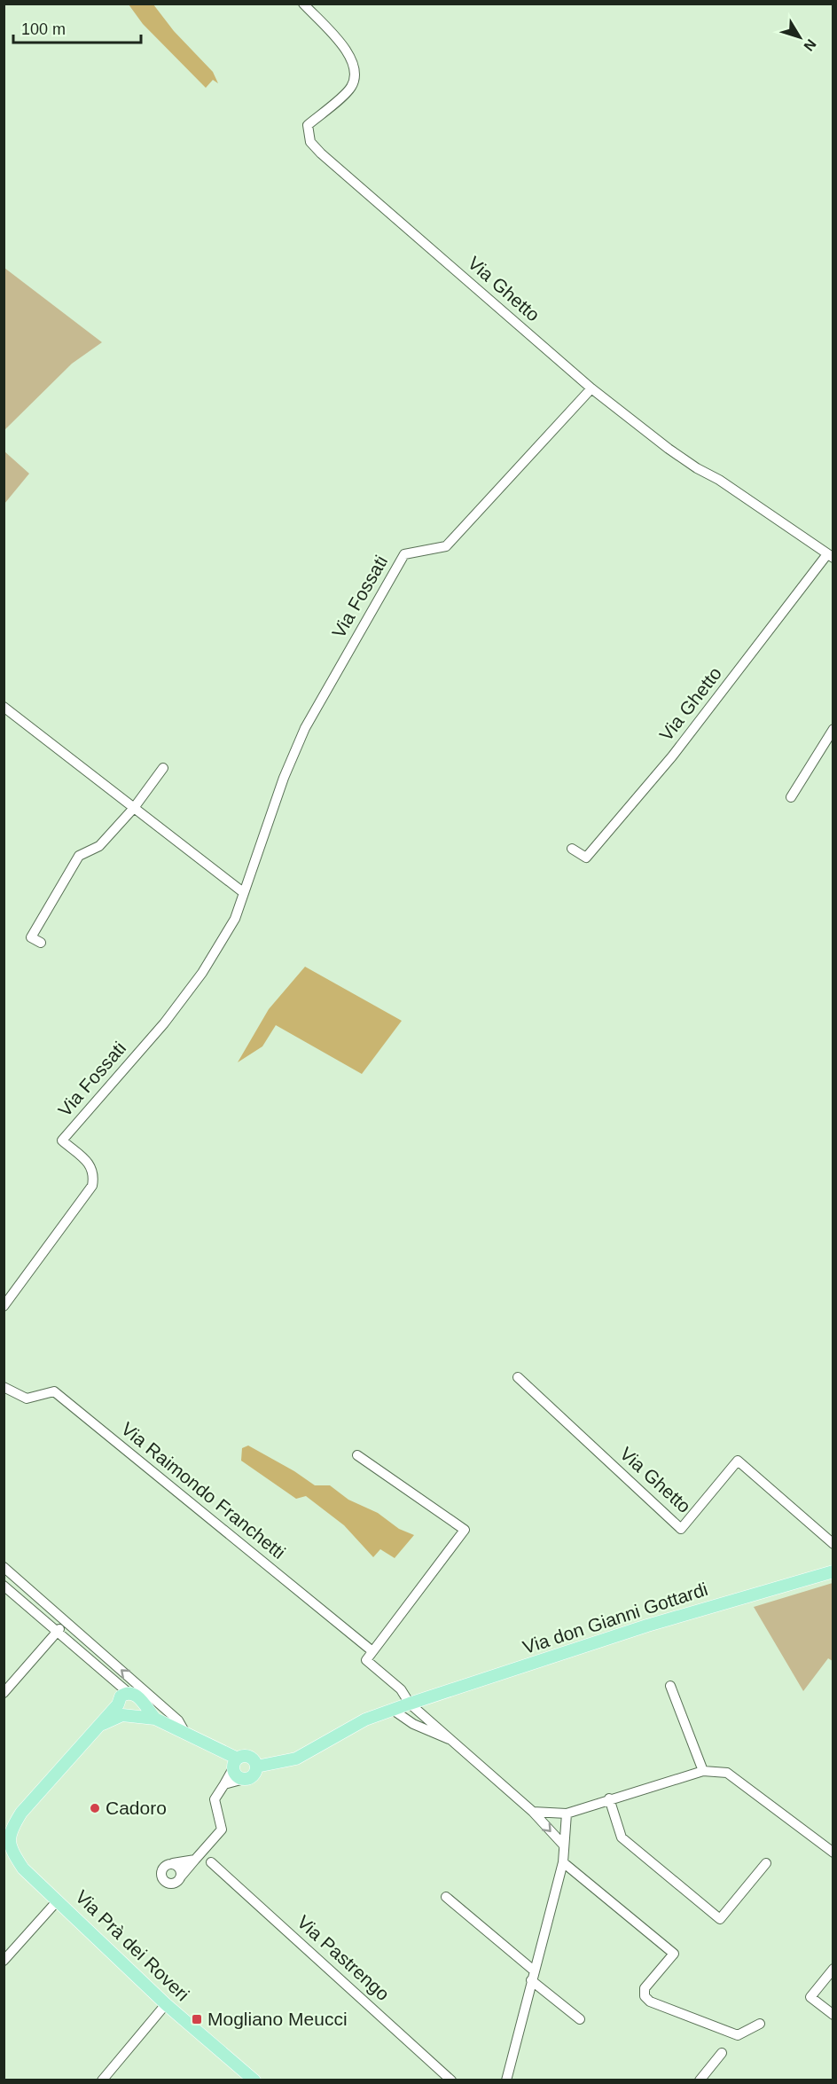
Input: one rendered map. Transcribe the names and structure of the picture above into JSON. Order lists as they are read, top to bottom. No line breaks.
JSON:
{"streets":{"main road":["Via don Gianni Gottardi","Via Prà dei Roveri"],"street":["Via Ghetto","Via Fossati","Via Raimondo Franchetti","Via Pastrengo"]},"crossings":[["Via Ghetto","Via Fossati"]],"places":{"other":["Cadoro"],"transit":["Mogliano Meucci"]},"scale_bar":"100 m","north":"bottom right"}
